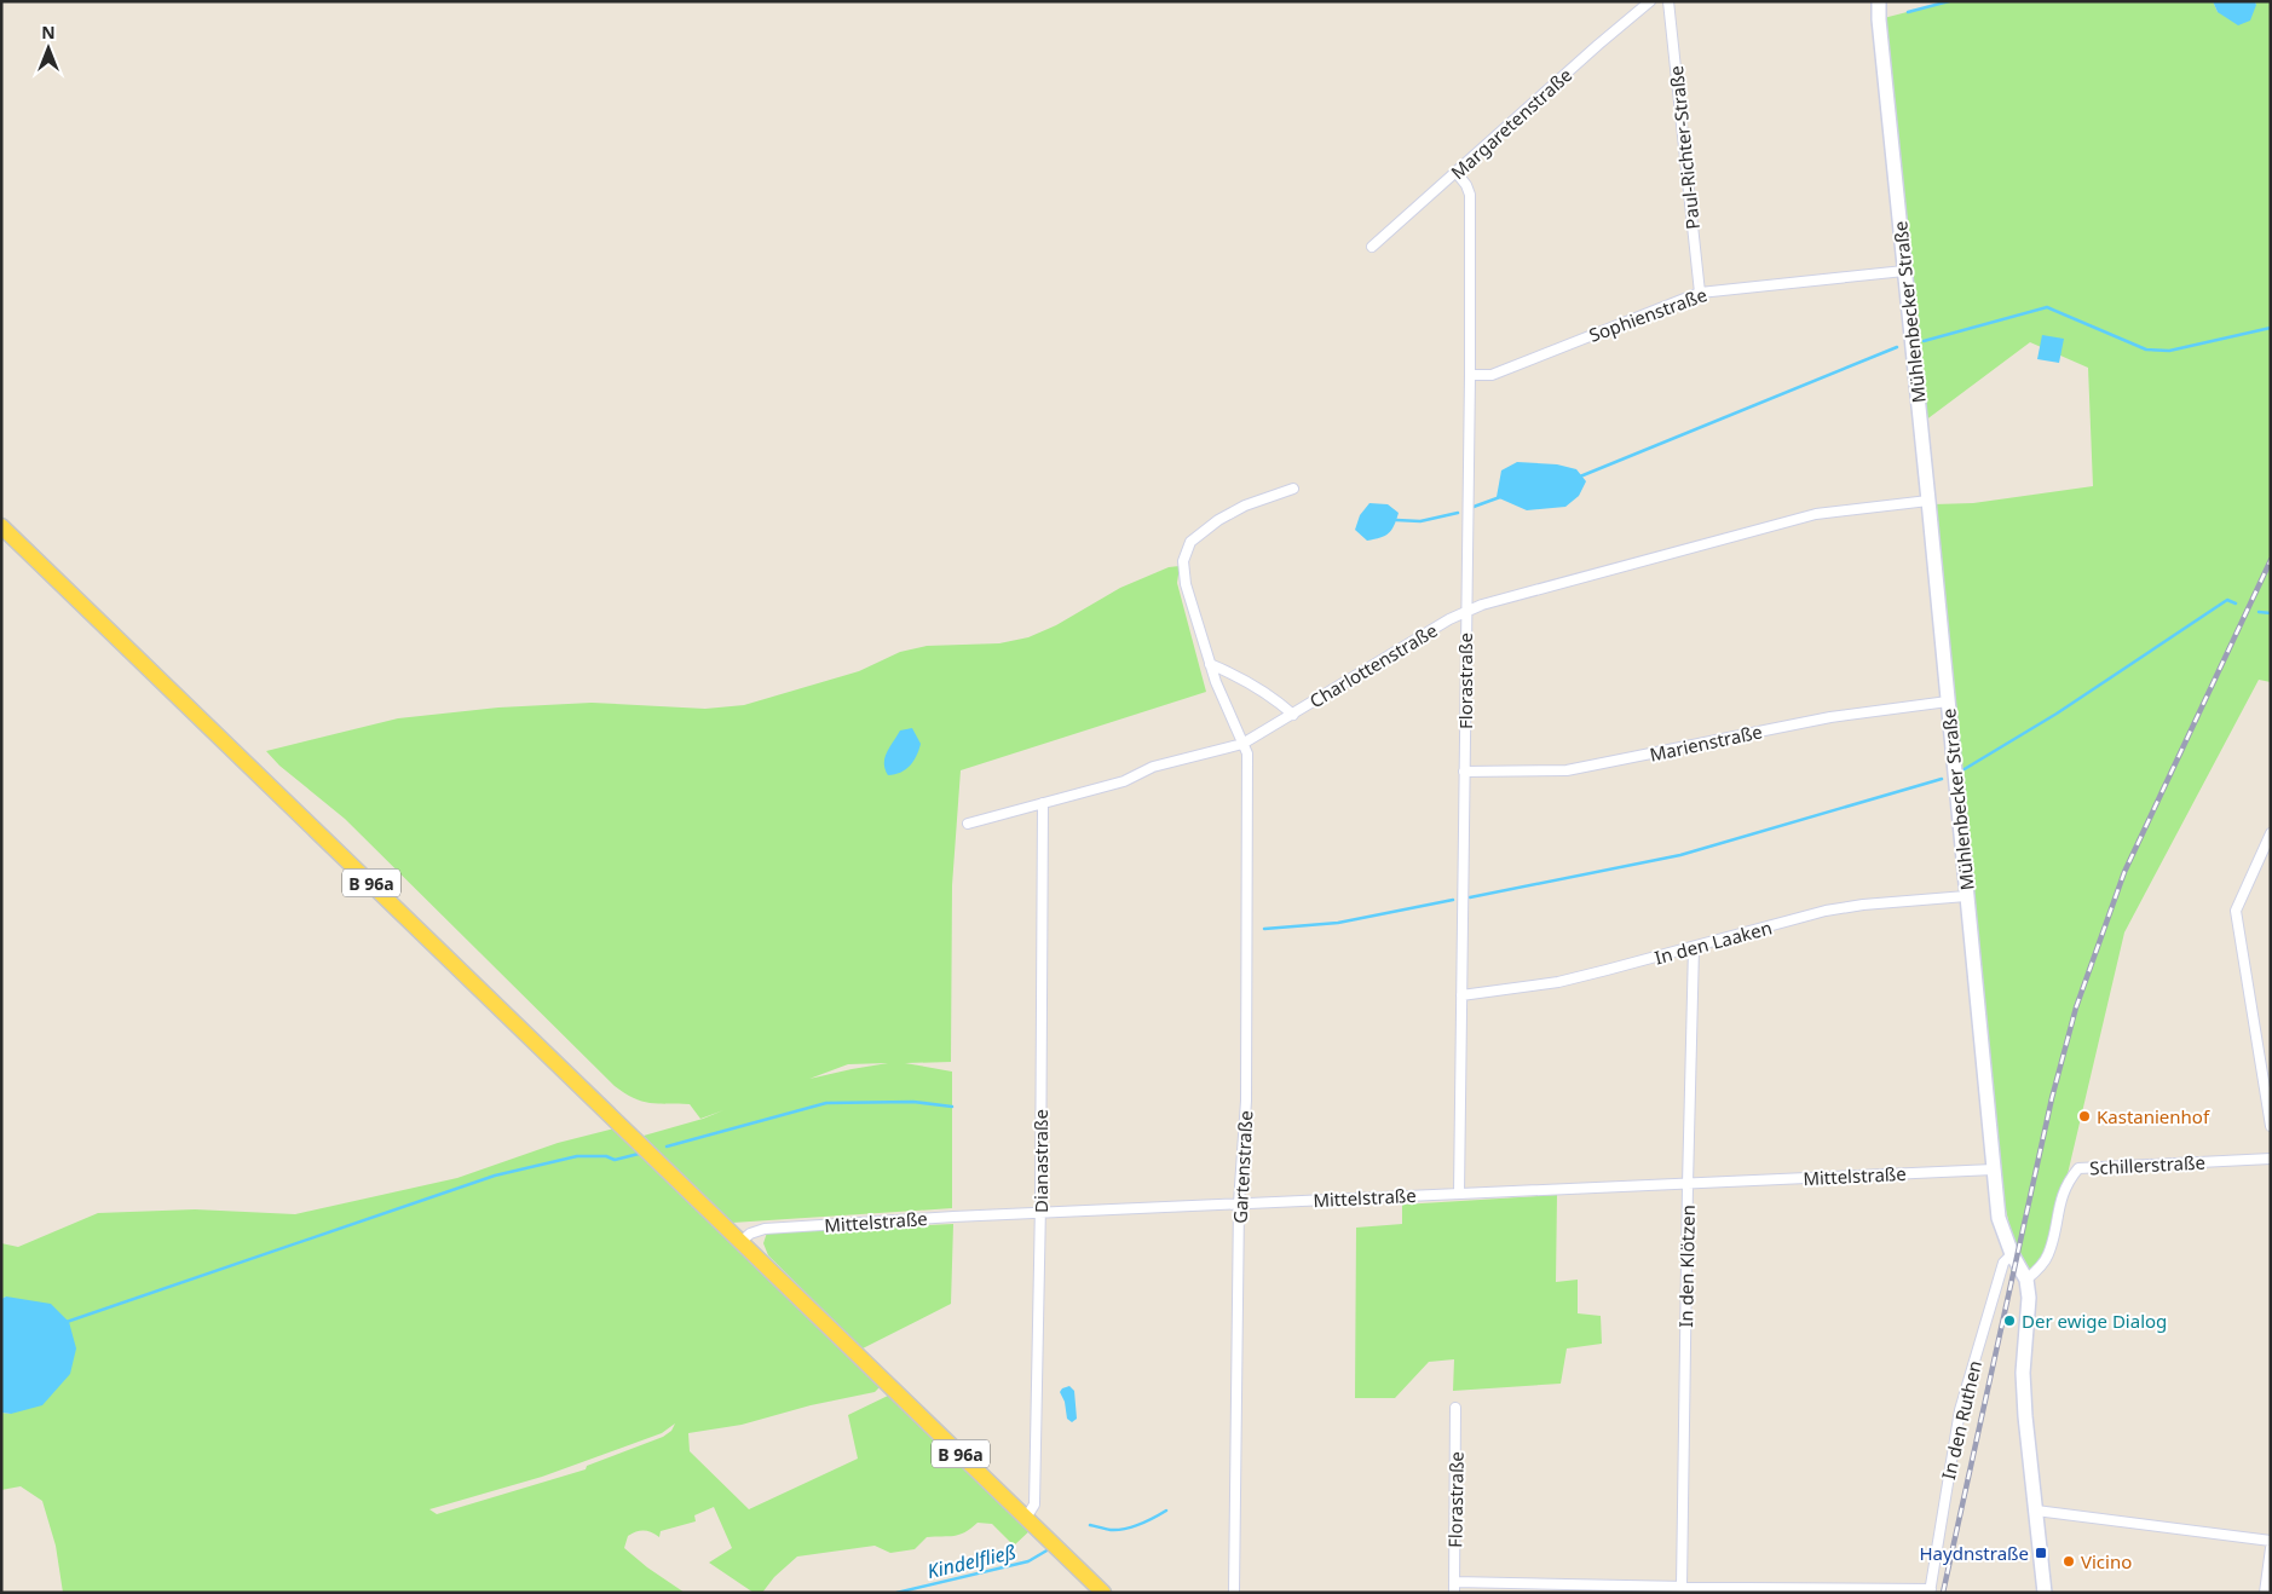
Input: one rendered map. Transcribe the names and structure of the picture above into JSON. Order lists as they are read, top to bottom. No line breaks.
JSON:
{"streets":{"main road":["Mühlenbecker Straße","B 96a"],"street":["Margaretenstraße","Paul-Richter-Straße","Sophienstraße","Charlottenstraße","Florastraße","Marienstraße","In den Laaken","Dianastraße","Schillerstraße","Gartenstraße","Mittelstraße","In den Klötzen","In den Ruthen"]},"crossings":[["Margaretenstraße","Florastraße"],["Paul-Richter-Straße","Sophienstraße"],["Mühlenbecker Straße","Sophienstraße"],["Mühlenbecker Straße","Charlottenstraße"],["Mühlenbecker Straße","Marienstraße"],["Mühlenbecker Straße","In den Laaken"],["Mühlenbecker Straße","Schillerstraße"],["Mühlenbecker Straße","Mittelstraße"],["Mühlenbecker Straße","In den Ruthen"],["Sophienstraße","Florastraße"],["Charlottenstraße","Florastraße"],["Charlottenstraße","Dianastraße"],["Charlottenstraße","Gartenstraße"],["Florastraße","Marienstraße"],["Florastraße","In den Laaken"],["Florastraße","Mittelstraße"],["B 96a","Dianastraße"],["B 96a","Mittelstraße"],["In den Laaken","In den Klötzen"],["Dianastraße","Mittelstraße"],["Gartenstraße","Mittelstraße"],["Mittelstraße","In den Klötzen"]],"water":["Kindelfließ"],"places":{"other":["Kastanienhof","Der ewige Dialog","Vicino"],"transit":["Haydnstraße"]},"north":"top"}
